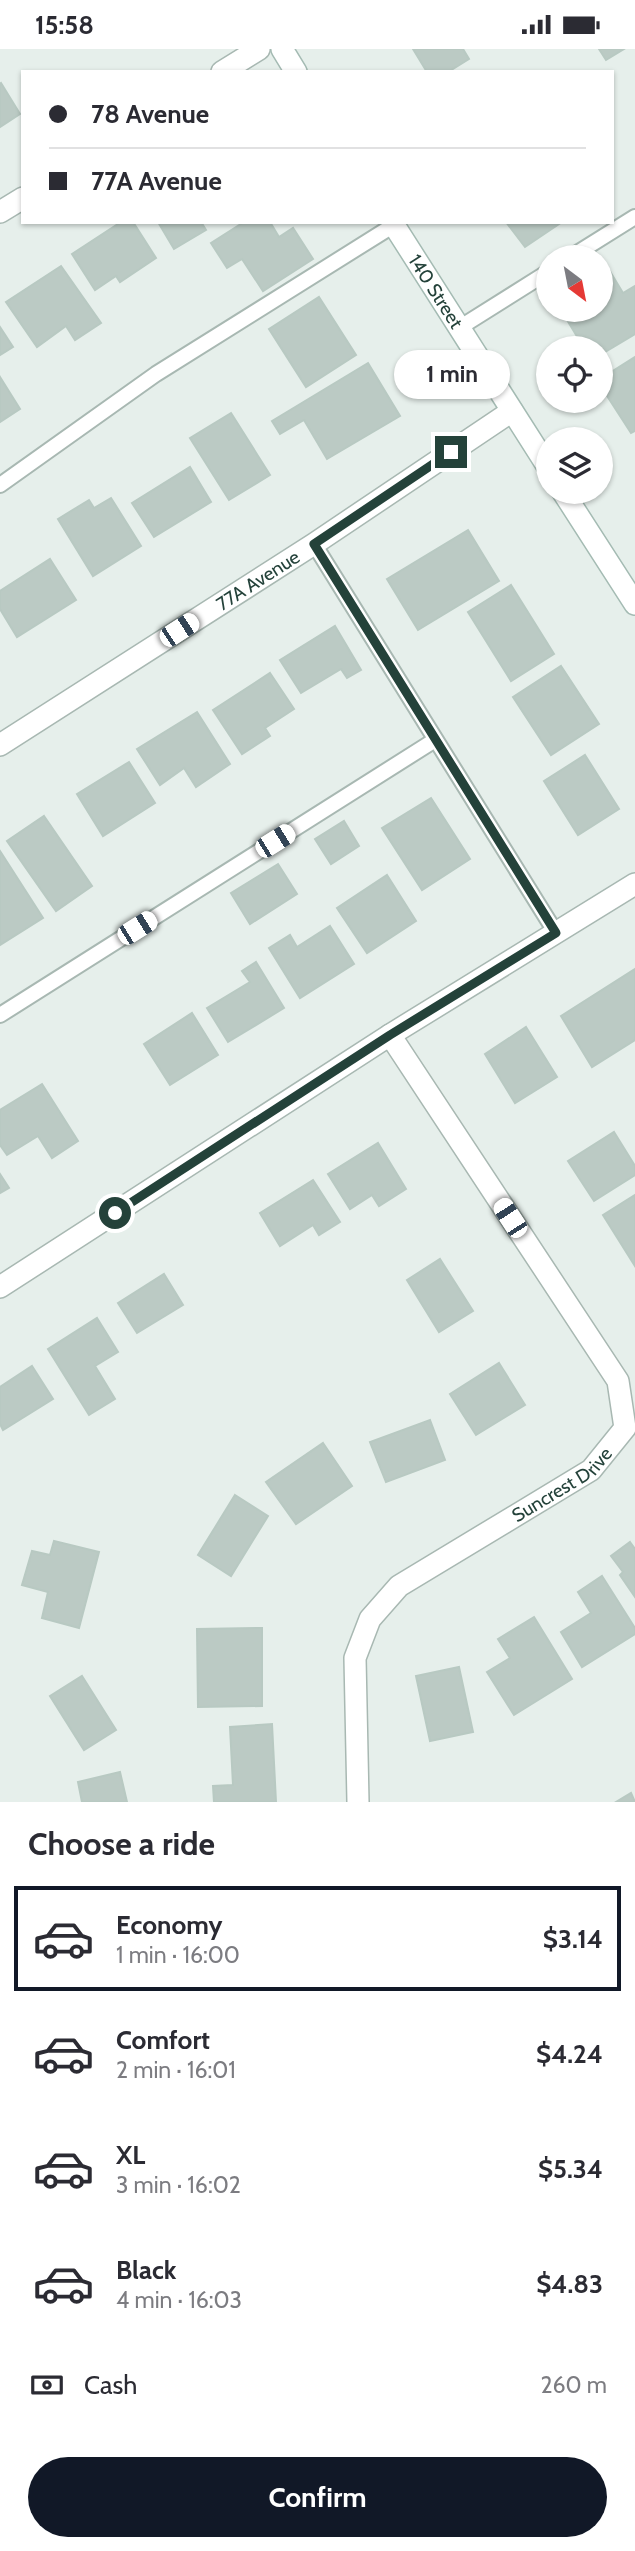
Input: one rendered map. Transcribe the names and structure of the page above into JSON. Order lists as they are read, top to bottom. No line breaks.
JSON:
{"streets":{"street":["140 Street","77A Avenue","Suncrest Drive"]},"crossings":[["140 Street","77A Avenue"]],"north":"bottom right","page":{"status":"15:58","banner":["78 Avenue","77A Avenue"],"bubble":"1 min","heading":"Choose a ride","list":[{"name":"Economy","note":"1 min · 16:00","value":"$3.14"},{"name":"Comfort","note":"2 min · 16:01","value":"$4.24"},{"name":"XL","note":"3 min · 16:02","value":"$5.34"},{"name":"Black","note":"4 min · 16:03","value":"$4.83"}],"pay":["Cash","260 m"],"buttons":"Confirm"}}
